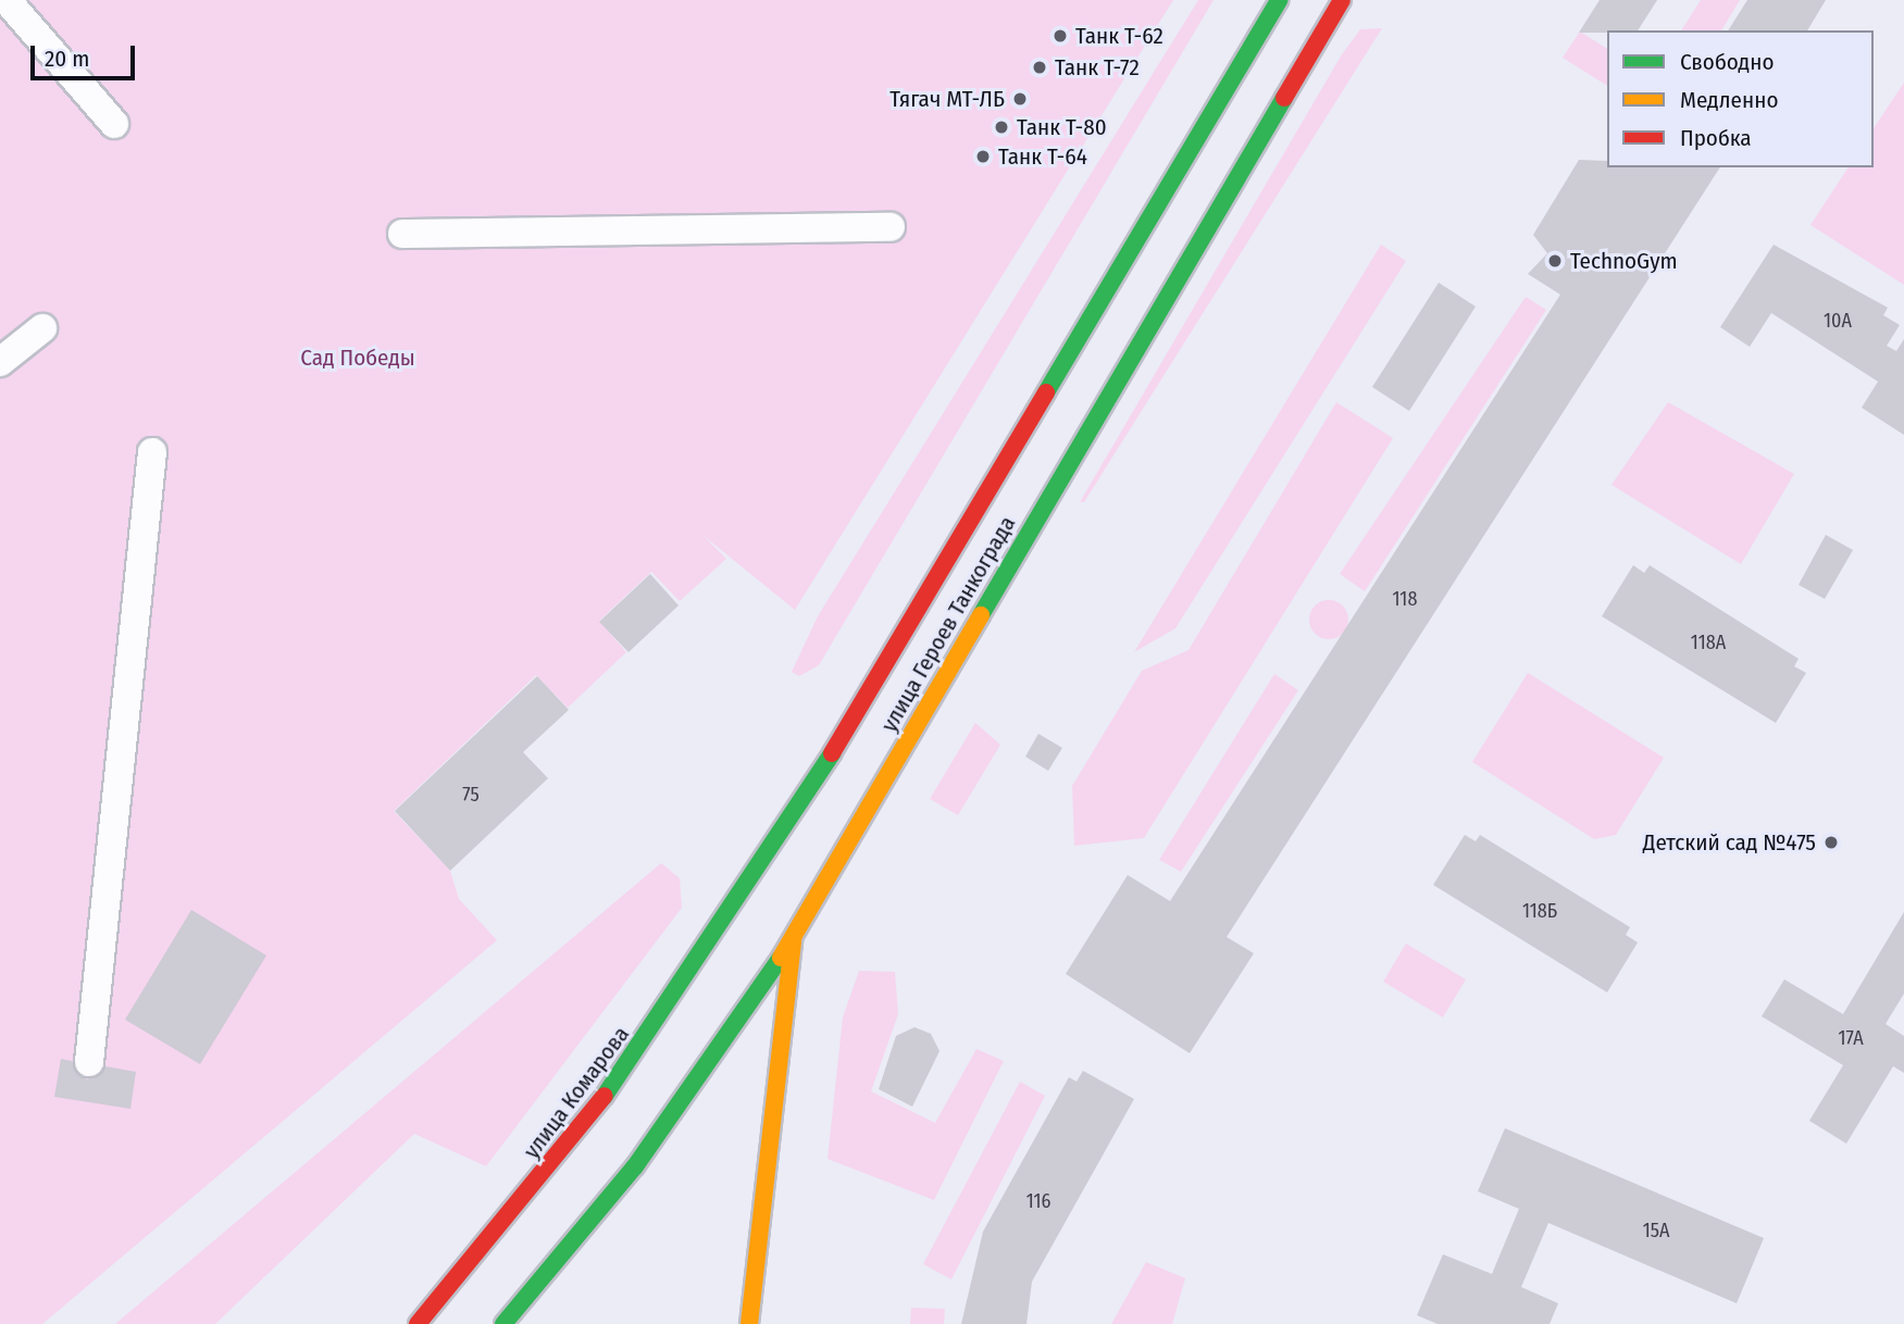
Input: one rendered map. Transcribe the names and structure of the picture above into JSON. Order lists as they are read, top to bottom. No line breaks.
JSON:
{"streets":{"main road":["улица Героев Танкограда","улица Комарова"]},"crossings":[["улица Героев Танкограда","улица Комарова"]],"parks":["Сад Победы"],"places":["Танк Т-62","Танк Т-72","Тягач МТ-ЛБ","Танк Т-80","Танк Т-64","TechnoGym","Детский сад №475"],"house_numbers":["10А","118","118А","75","118Б","17А","116","15А"],"legend":["Свободно","Медленно","Пробка"],"scale_bar":"20 m"}
